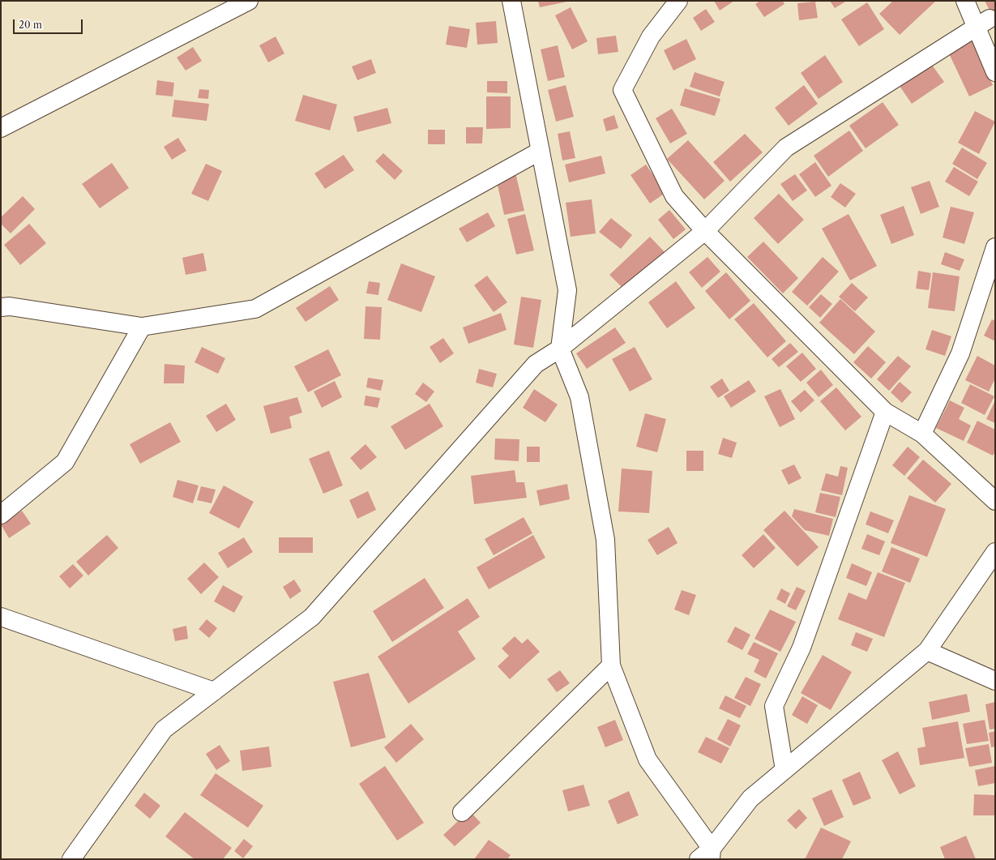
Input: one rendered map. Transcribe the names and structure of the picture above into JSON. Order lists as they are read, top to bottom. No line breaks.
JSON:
{"scale_bar":"20 m"}
